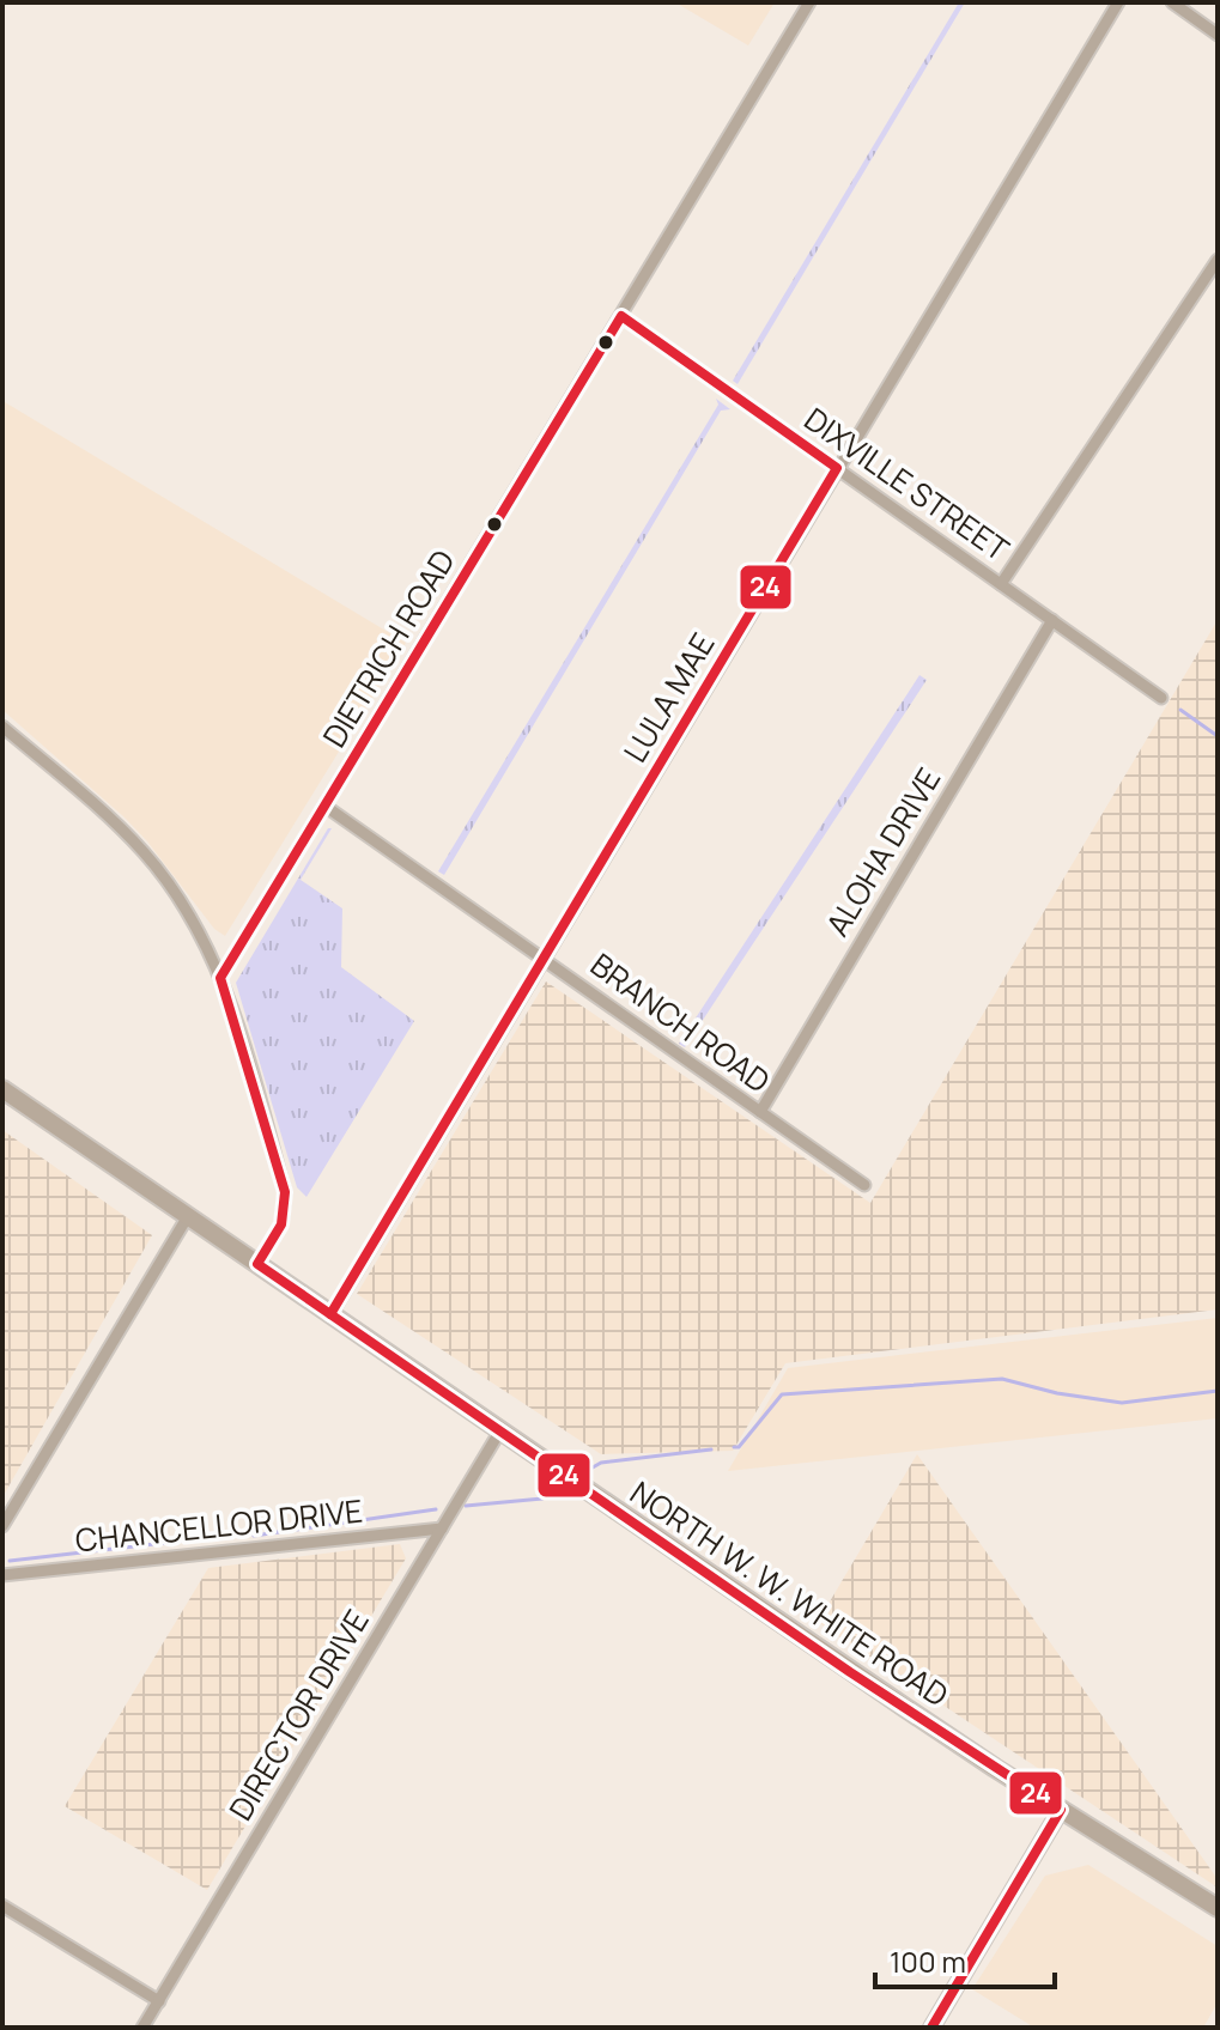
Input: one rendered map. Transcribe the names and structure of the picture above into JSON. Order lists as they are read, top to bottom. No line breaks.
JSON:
{"streets":{"main road":["NORTH W. W. WHITE ROAD"],"street":["DIXVILLE STREET","DIETRICH ROAD","LULA MAE","ALOHA DRIVE","BRANCH ROAD","CHANCELLOR DRIVE","DIRECTOR DRIVE"]},"crossings":[["DIXVILLE STREET","DIETRICH ROAD"],["DIXVILLE STREET","LULA MAE"],["DIXVILLE STREET","ALOHA DRIVE"],["DIETRICH ROAD","BRANCH ROAD"],["LULA MAE","BRANCH ROAD"],["LULA MAE","NORTH W. W. WHITE ROAD"],["ALOHA DRIVE","BRANCH ROAD"],["CHANCELLOR DRIVE","DIRECTOR DRIVE"],["NORTH W. W. WHITE ROAD","DIRECTOR DRIVE"]],"lines":["transit line 24"],"scale_bar":"100 m"}
